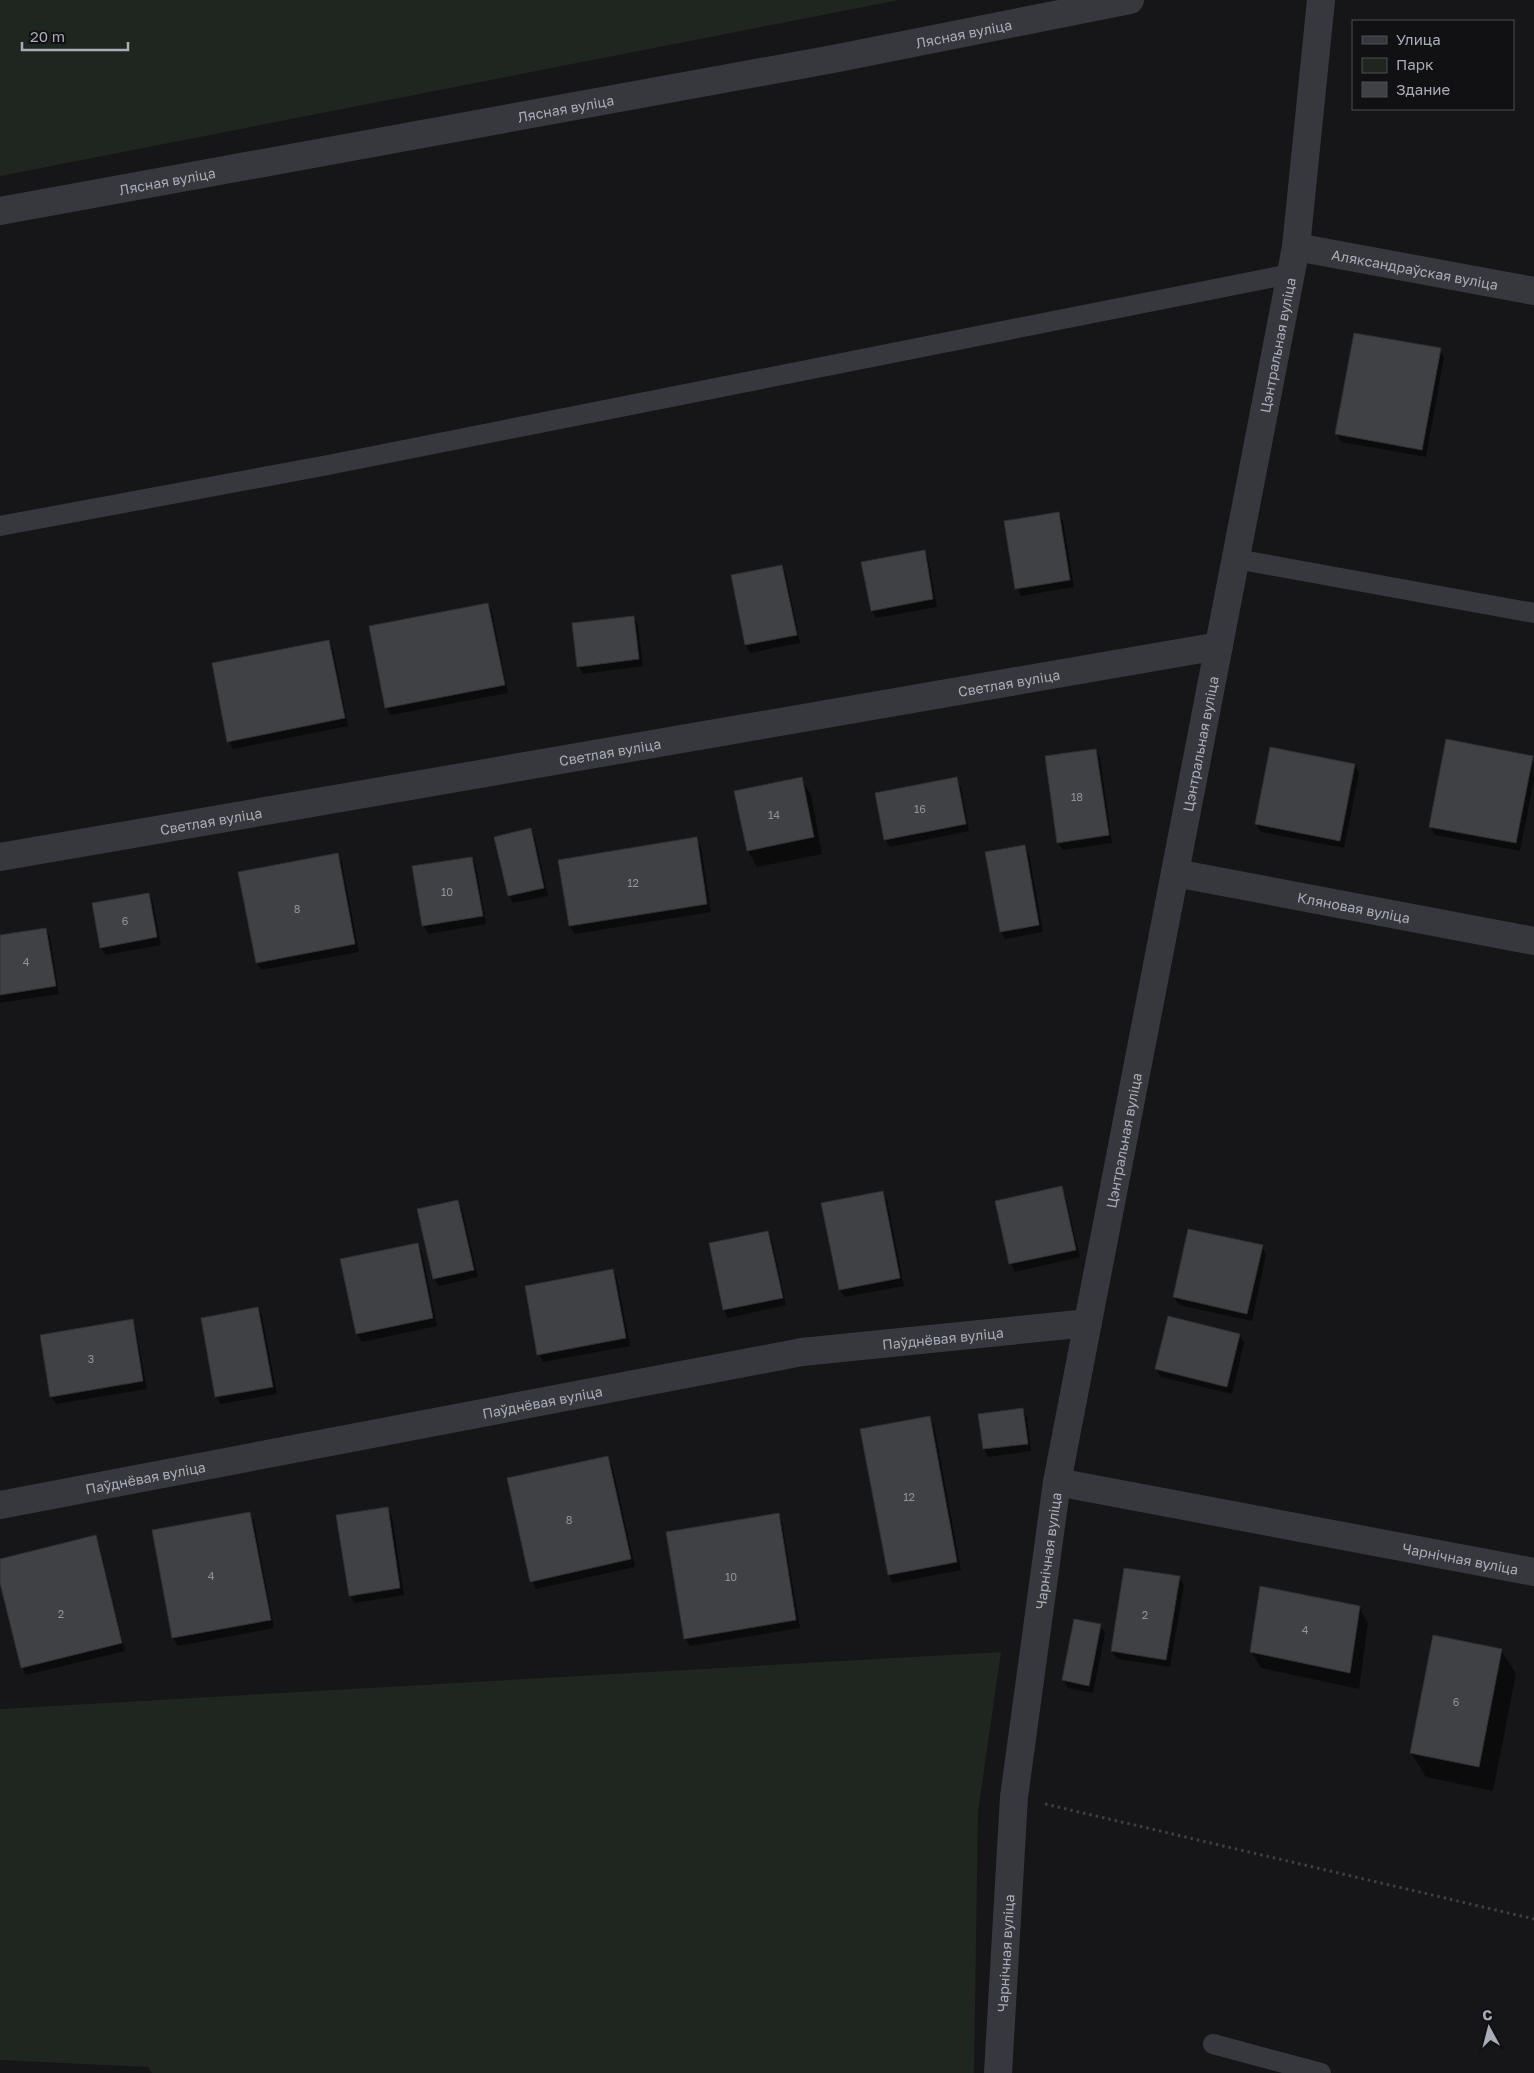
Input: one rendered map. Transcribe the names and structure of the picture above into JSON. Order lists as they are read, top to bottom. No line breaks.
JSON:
{"streets":{"street":["Лясная вуліца","Аляксандраўская вуліца","Цэнтральная вуліца","Светлая вуліца","Кляновая вуліца","Паўднёвая вуліца","Чарнічная вуліца"]},"crossings":[["Аляксандраўская вуліца","Цэнтральная вуліца"],["Цэнтральная вуліца","Светлая вуліца"],["Цэнтральная вуліца","Кляновая вуліца"],["Цэнтральная вуліца","Паўднёвая вуліца"],["Цэнтральная вуліца","Чарнічная вуліца"]],"house_numbers":["18","16","14","12","10","8","6","4","3","12","8","4","10","2","2","4","6"],"legend":["Улица","Парк","Здание"],"scale_bar":"20 m","north":"top"}
